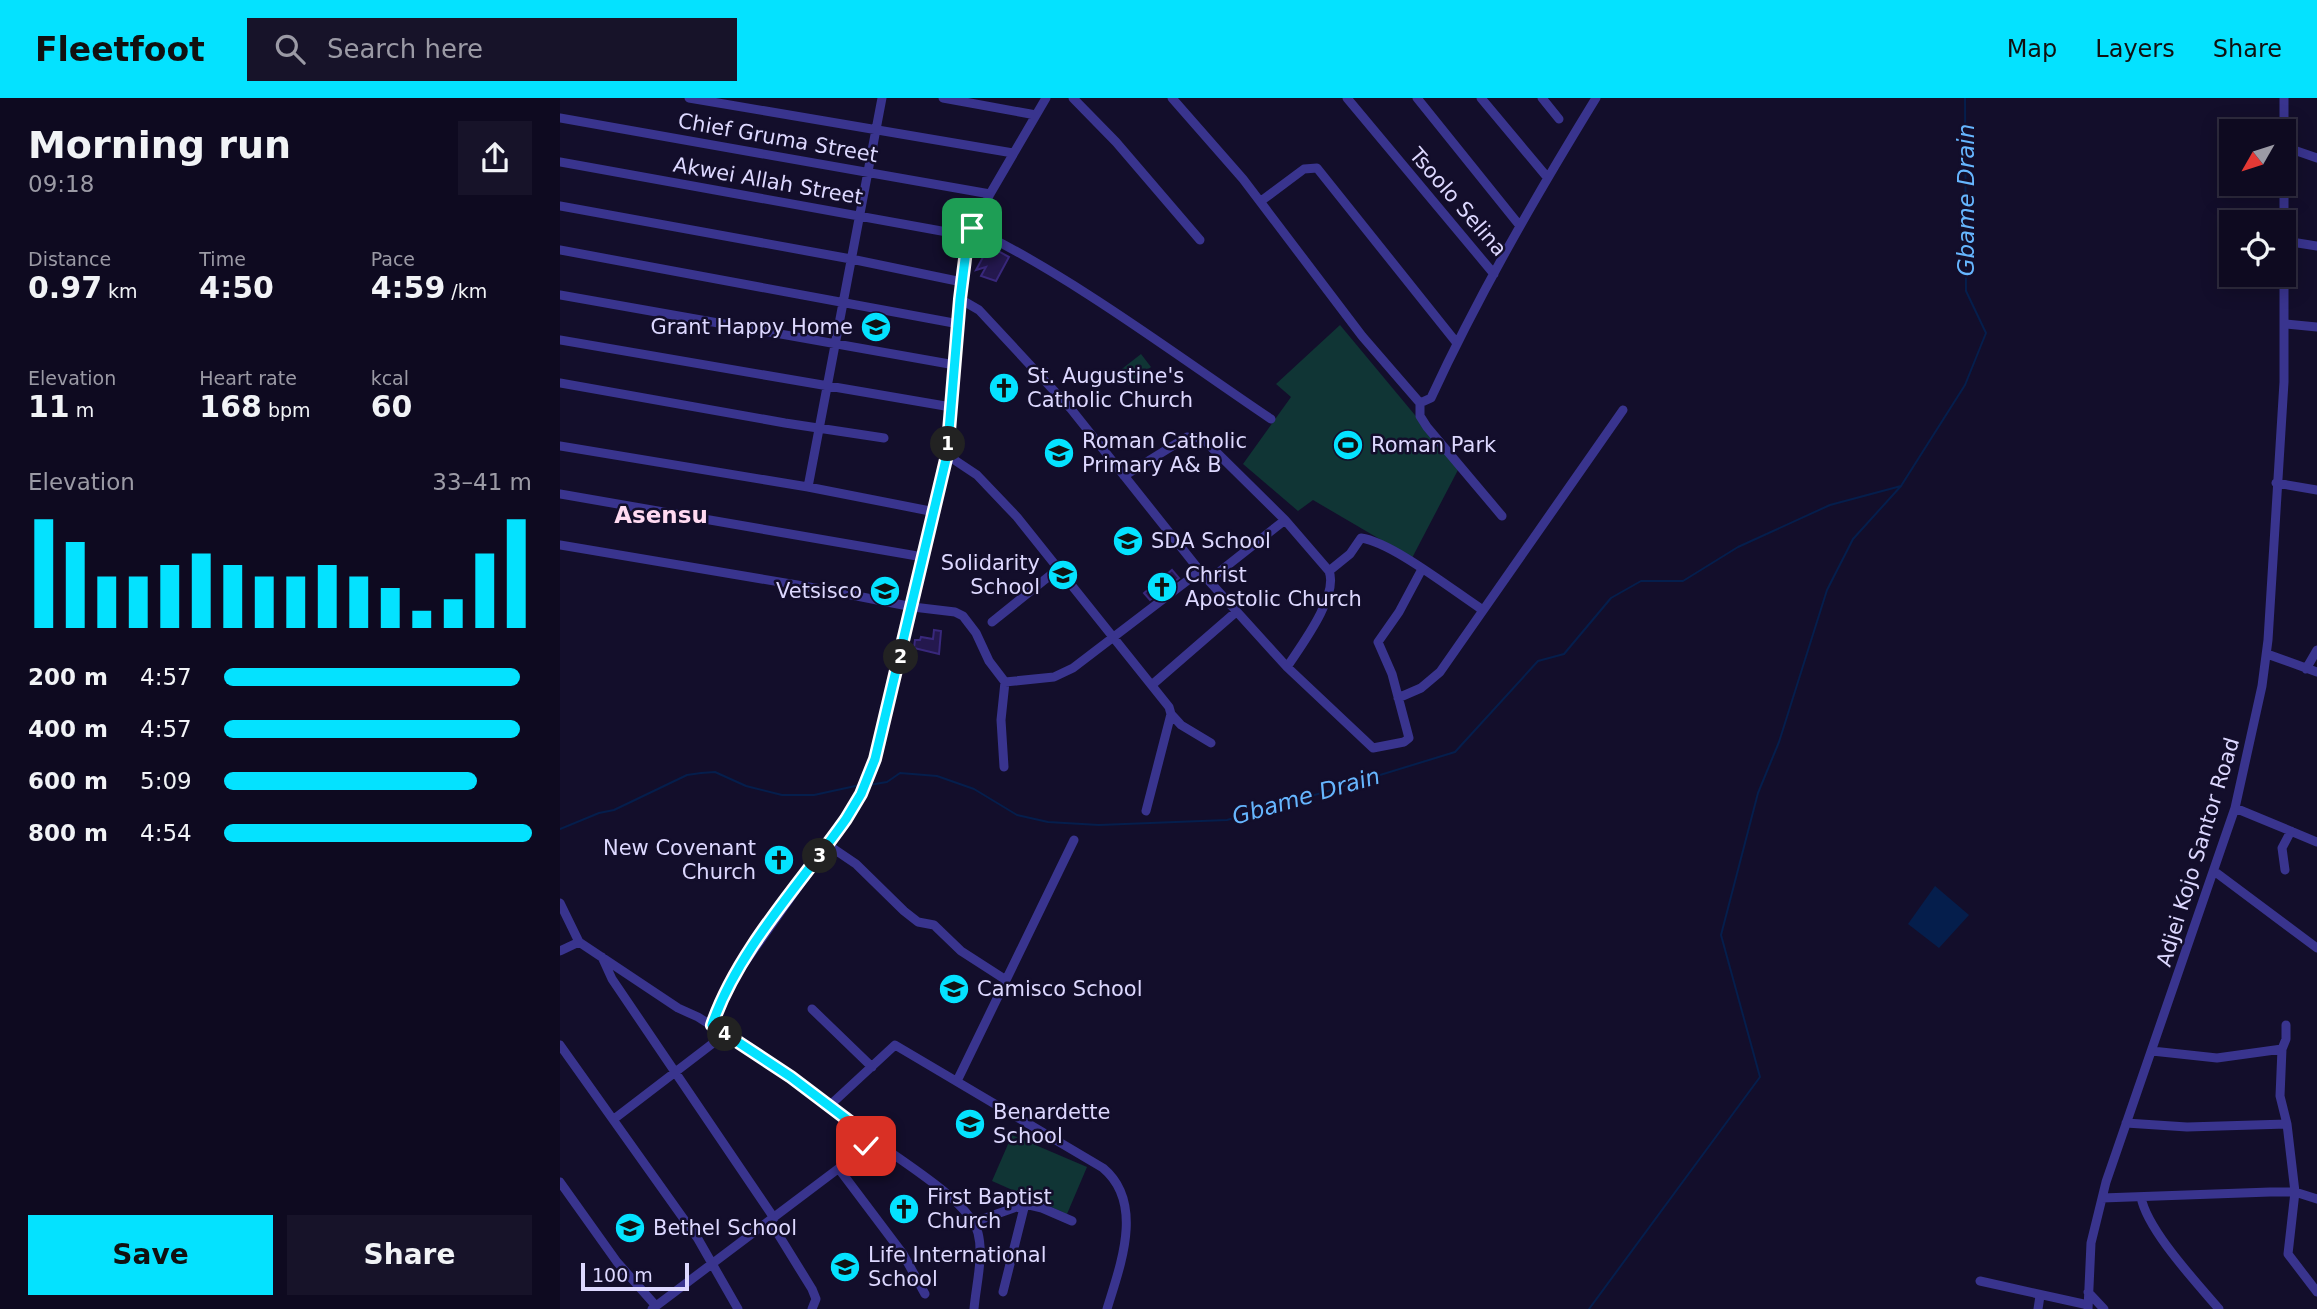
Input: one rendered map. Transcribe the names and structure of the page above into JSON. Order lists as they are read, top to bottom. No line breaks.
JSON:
{"streets":{"street":["Chief Gruma Street","Akwei Allah Street","Tsoolo Selina","Adjei Kojo Santor Road"]},"districts":["Asensu"],"water":["Gbame Drain"],"places":{"school or university":["Grant Happy Home","Roman Catholic Primary A& B","SDA School","Solidarity School","Vetsisco","Camisco School","Benardette School","Bethel School","Life International School"],"church":["St. Augustine's Catholic Church","Christ Apostolic Church","New Covenant Church","First Baptist Church"],"sports":["Roman Park"]},"scale_bar":"100 m","north":"bottom left","page":{"header":"Fleetfoot","search":"Search here","nav":["Map","Layers","Share"],"heading":["Morning run","09:18"],"stats":[["Distance","0.97 km"],["Time","4:50"],["Pace","4:59 /km"],["Elevation","11 m"],["Heart rate","168 bpm"],["kcal","60"]],"pins":["1","2","3","4"],"chart":["Elevation","33–41 m"],"list":[{"name":"200 m","note":"4:57"},{"name":"400 m","note":"4:57"},{"name":"600 m","note":"5:09"},{"name":"800 m","note":"4:54"}],"buttons":["Save","Share"],"scale":"100 m"}}
